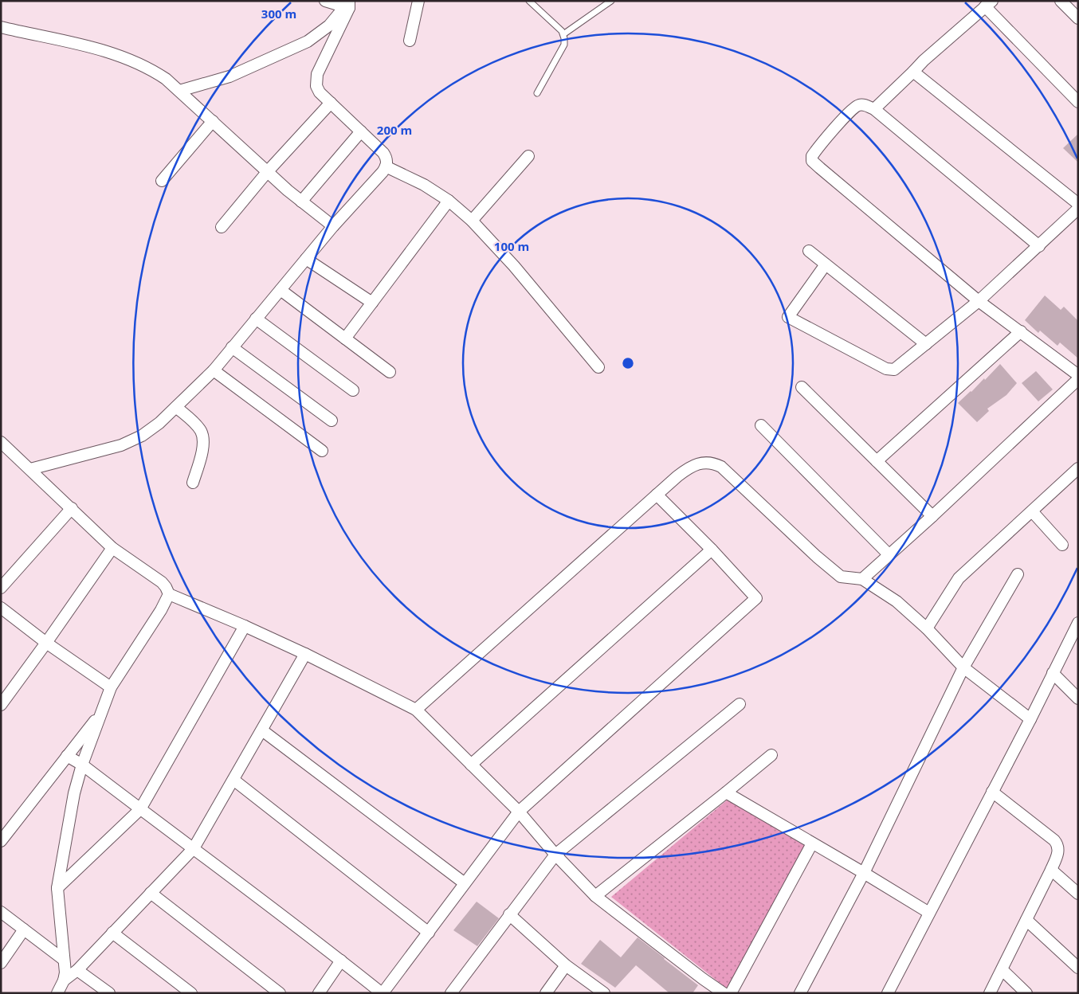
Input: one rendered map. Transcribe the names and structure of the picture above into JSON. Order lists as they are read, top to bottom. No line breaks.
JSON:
{"rings":["300 m","200 m","100 m"]}
